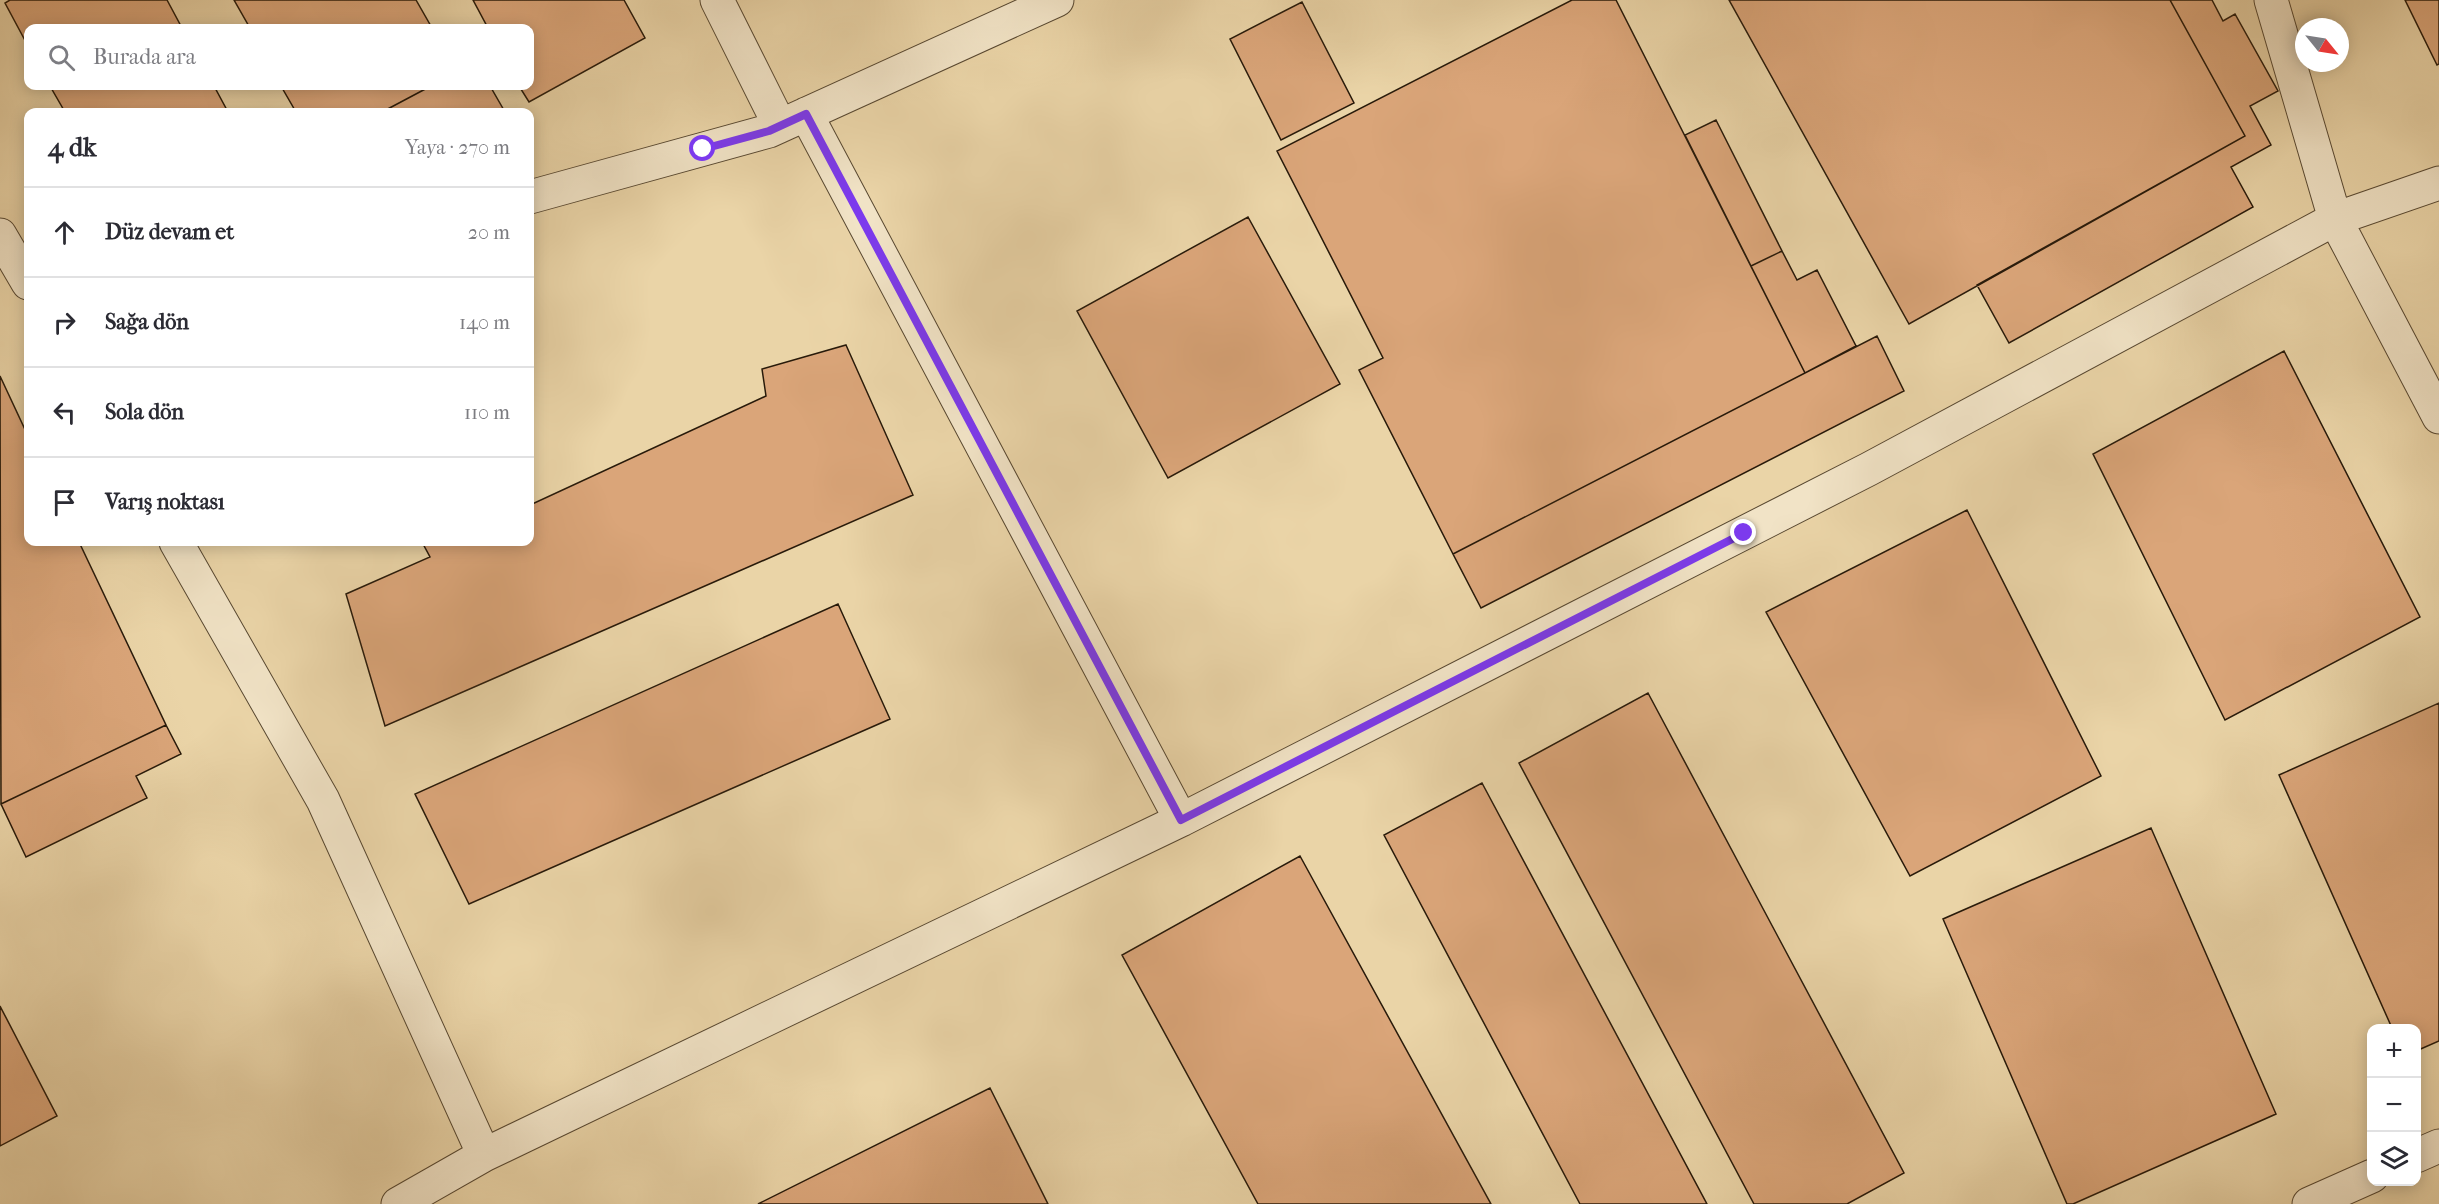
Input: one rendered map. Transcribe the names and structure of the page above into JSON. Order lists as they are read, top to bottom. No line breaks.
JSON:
{"north":"bottom right","page":{"search":"Burada ara","heading":["4 dk","Yaya · 270 m"],"list":[["Düz devam et","20 m"],["Sağa dön","140 m"],["Sola dön","110 m"],"Varış noktası"],"map_buttons":["+","−"]}}
